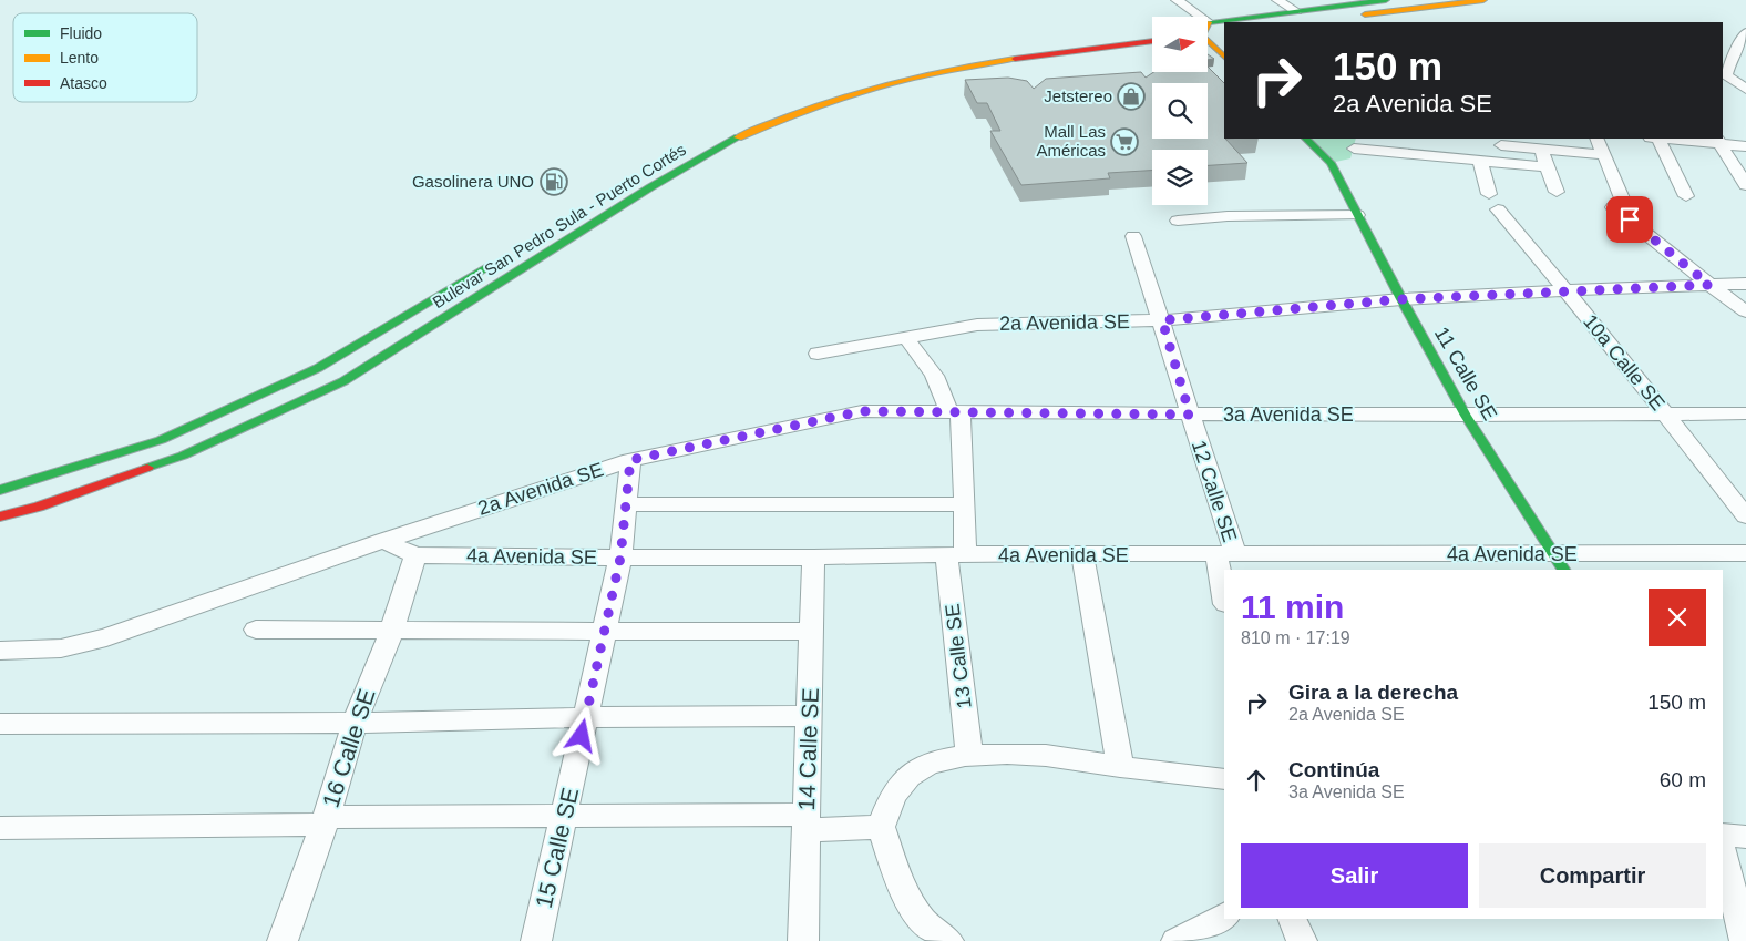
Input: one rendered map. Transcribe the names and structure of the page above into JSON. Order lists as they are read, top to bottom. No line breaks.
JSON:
{"streets":{"main road":["Bulevar San Pedro Sula - Puerto Cortés","11 Calle SE"],"street":["2a Avenida SE","10a Calle SE","3a Avenida SE","12 Calle SE","4a Avenida SE","13 Calle SE","16 Calle SE","14 Calle SE","15 Calle SE"]},"crossings":[["2a Avenida SE","10a Calle SE"],["2a Avenida SE","11 Calle SE"],["2a Avenida SE","3a Avenida SE"],["2a Avenida SE","12 Calle SE"],["2a Avenida SE","4a Avenida SE"],["2a Avenida SE","13 Calle SE"],["2a Avenida SE","15 Calle SE"],["10a Calle SE","3a Avenida SE"],["11 Calle SE","3a Avenida SE"],["11 Calle SE","4a Avenida SE"],["3a Avenida SE","12 Calle SE"],["3a Avenida SE","13 Calle SE"],["12 Calle SE","4a Avenida SE"],["4a Avenida SE","13 Calle SE"],["4a Avenida SE","16 Calle SE"],["4a Avenida SE","14 Calle SE"],["4a Avenida SE","15 Calle SE"]],"places":{"shop":["Jetstereo"],"supermarket":["Mall Las Américas"],"fuel station":["Gasolinera UNO"]},"legend":["Fluido","Lento","Atasco"],"north":"right","page":{"turn":["150 m","2a Avenida SE"],"heading":["11 min","810 m · 17:19"],"list":[{"name":"Gira a la derecha","note":"2a Avenida SE","value":"150 m"},{"name":"Continúa","note":"3a Avenida SE","value":"60 m"}],"buttons":["Salir","Compartir"]}}
